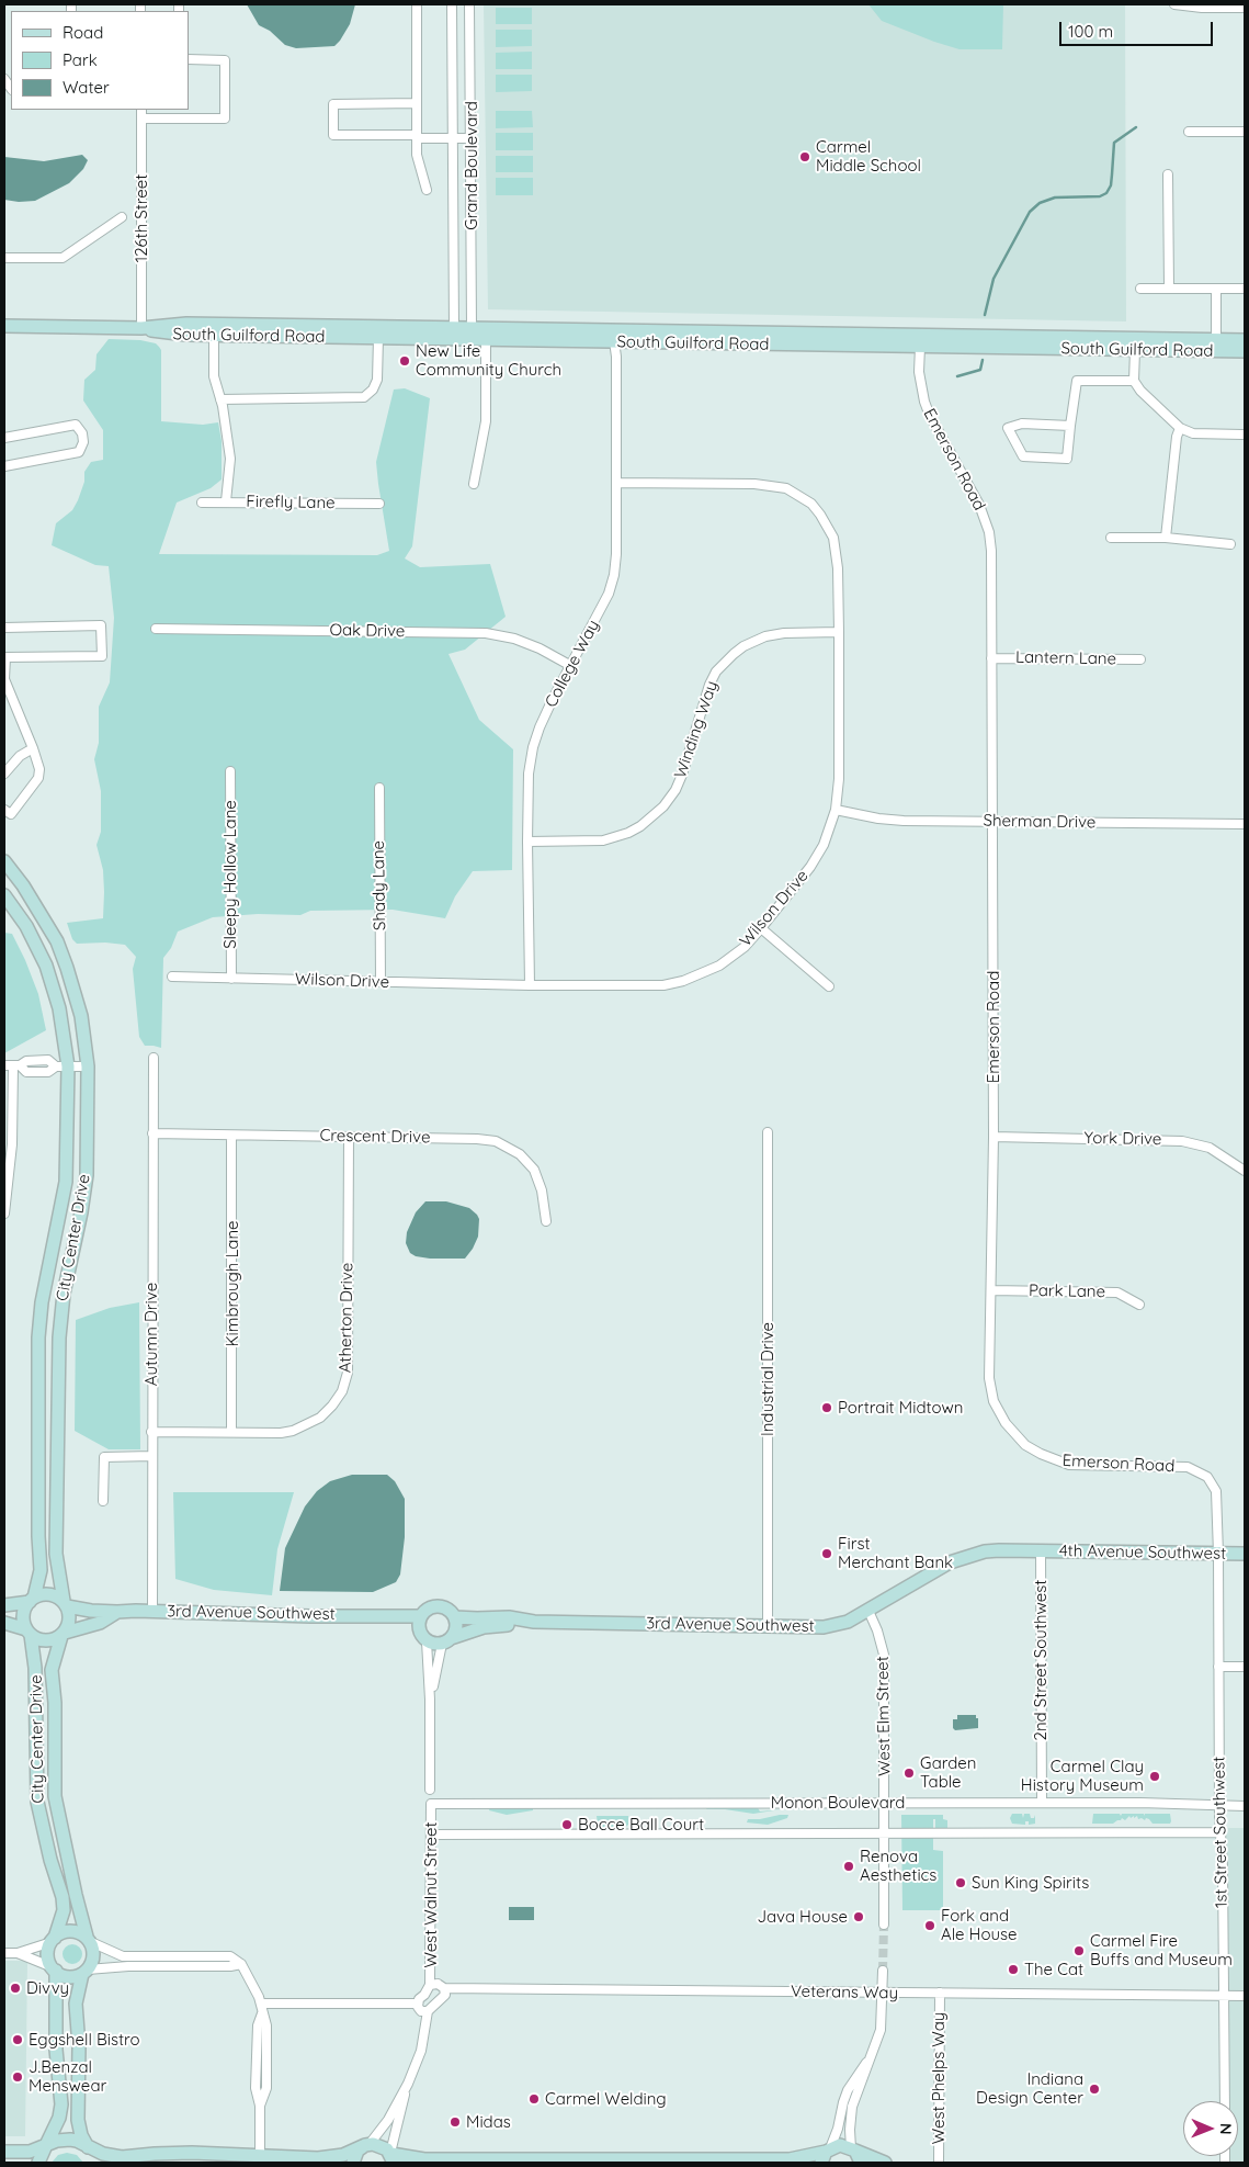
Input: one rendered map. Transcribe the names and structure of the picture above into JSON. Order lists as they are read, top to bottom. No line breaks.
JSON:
{"streets":{"street":["Grand Boulevard","126th Street","South Guilford Road","Emerson Road","Firefly Lane","Oak Drive","Lantern Lane","College Way","Winding Way","Sherman Drive","Sleepy Hollow Lane","Shady Lane","Wilson Drive","Crescent Drive","York Drive","City Center Drive","Kimbrough Lane","Park Lane","Atherton Drive","Autumn Drive","Industrial Drive","4th Avenue Southwest","3rd Avenue Southwest","2nd Street Southwest","West Elm Street","Monon Boulevard","1st Street Southwest","West Walnut Street","Veterans Way","West Phelps Way"]},"crossings":[["Grand Boulevard","South Guilford Road"],["126th Street","South Guilford Road"],["South Guilford Road","Emerson Road"],["South Guilford Road","College Way"],["Emerson Road","Lantern Lane"],["Emerson Road","Sherman Drive"],["Emerson Road","York Drive"],["Emerson Road","Park Lane"],["Emerson Road","4th Avenue Southwest"],["Emerson Road","1st Street Southwest"],["Oak Drive","College Way"],["College Way","Winding Way"],["College Way","Wilson Drive"],["Winding Way","Wilson Drive"],["Sherman Drive","Wilson Drive"],["Sleepy Hollow Lane","Wilson Drive"],["Shady Lane","Wilson Drive"],["Crescent Drive","Kimbrough Lane"],["Crescent Drive","Atherton Drive"],["Crescent Drive","Autumn Drive"],["City Center Drive","3rd Avenue Southwest"],["Kimbrough Lane","Atherton Drive"],["Atherton Drive","Autumn Drive"],["Autumn Drive","3rd Avenue Southwest"],["Industrial Drive","3rd Avenue Southwest"],["4th Avenue Southwest","3rd Avenue Southwest"],["4th Avenue Southwest","2nd Street Southwest"],["4th Avenue Southwest","1st Street Southwest"],["3rd Avenue Southwest","2nd Street Southwest"],["3rd Avenue Southwest","West Elm Street"],["2nd Street Southwest","Monon Boulevard"],["West Elm Street","Monon Boulevard"],["Monon Boulevard","1st Street Southwest"],["Monon Boulevard","West Walnut Street"],["1st Street Southwest","Veterans Way"],["West Walnut Street","Veterans Way"],["Veterans Way","West Phelps Way"]],"places":["Carmel Middle School","New Life Community Church","Portrait Midtown","First Merchant Bank","Garden Table","Carmel Clay History Museum","Bocce Ball Court","Renova Aesthetics","Sun King Spirits","Java House","Fork and Ale House","Carmel Fire Buffs and Museum","The Cat","Divvy","Eggshell Bistro","J.Benzal Menswear","Indiana Design Center","Carmel Welding","Midas"],"legend":["Road","Park","Water"],"scale_bar":"100 m","north":"right"}
